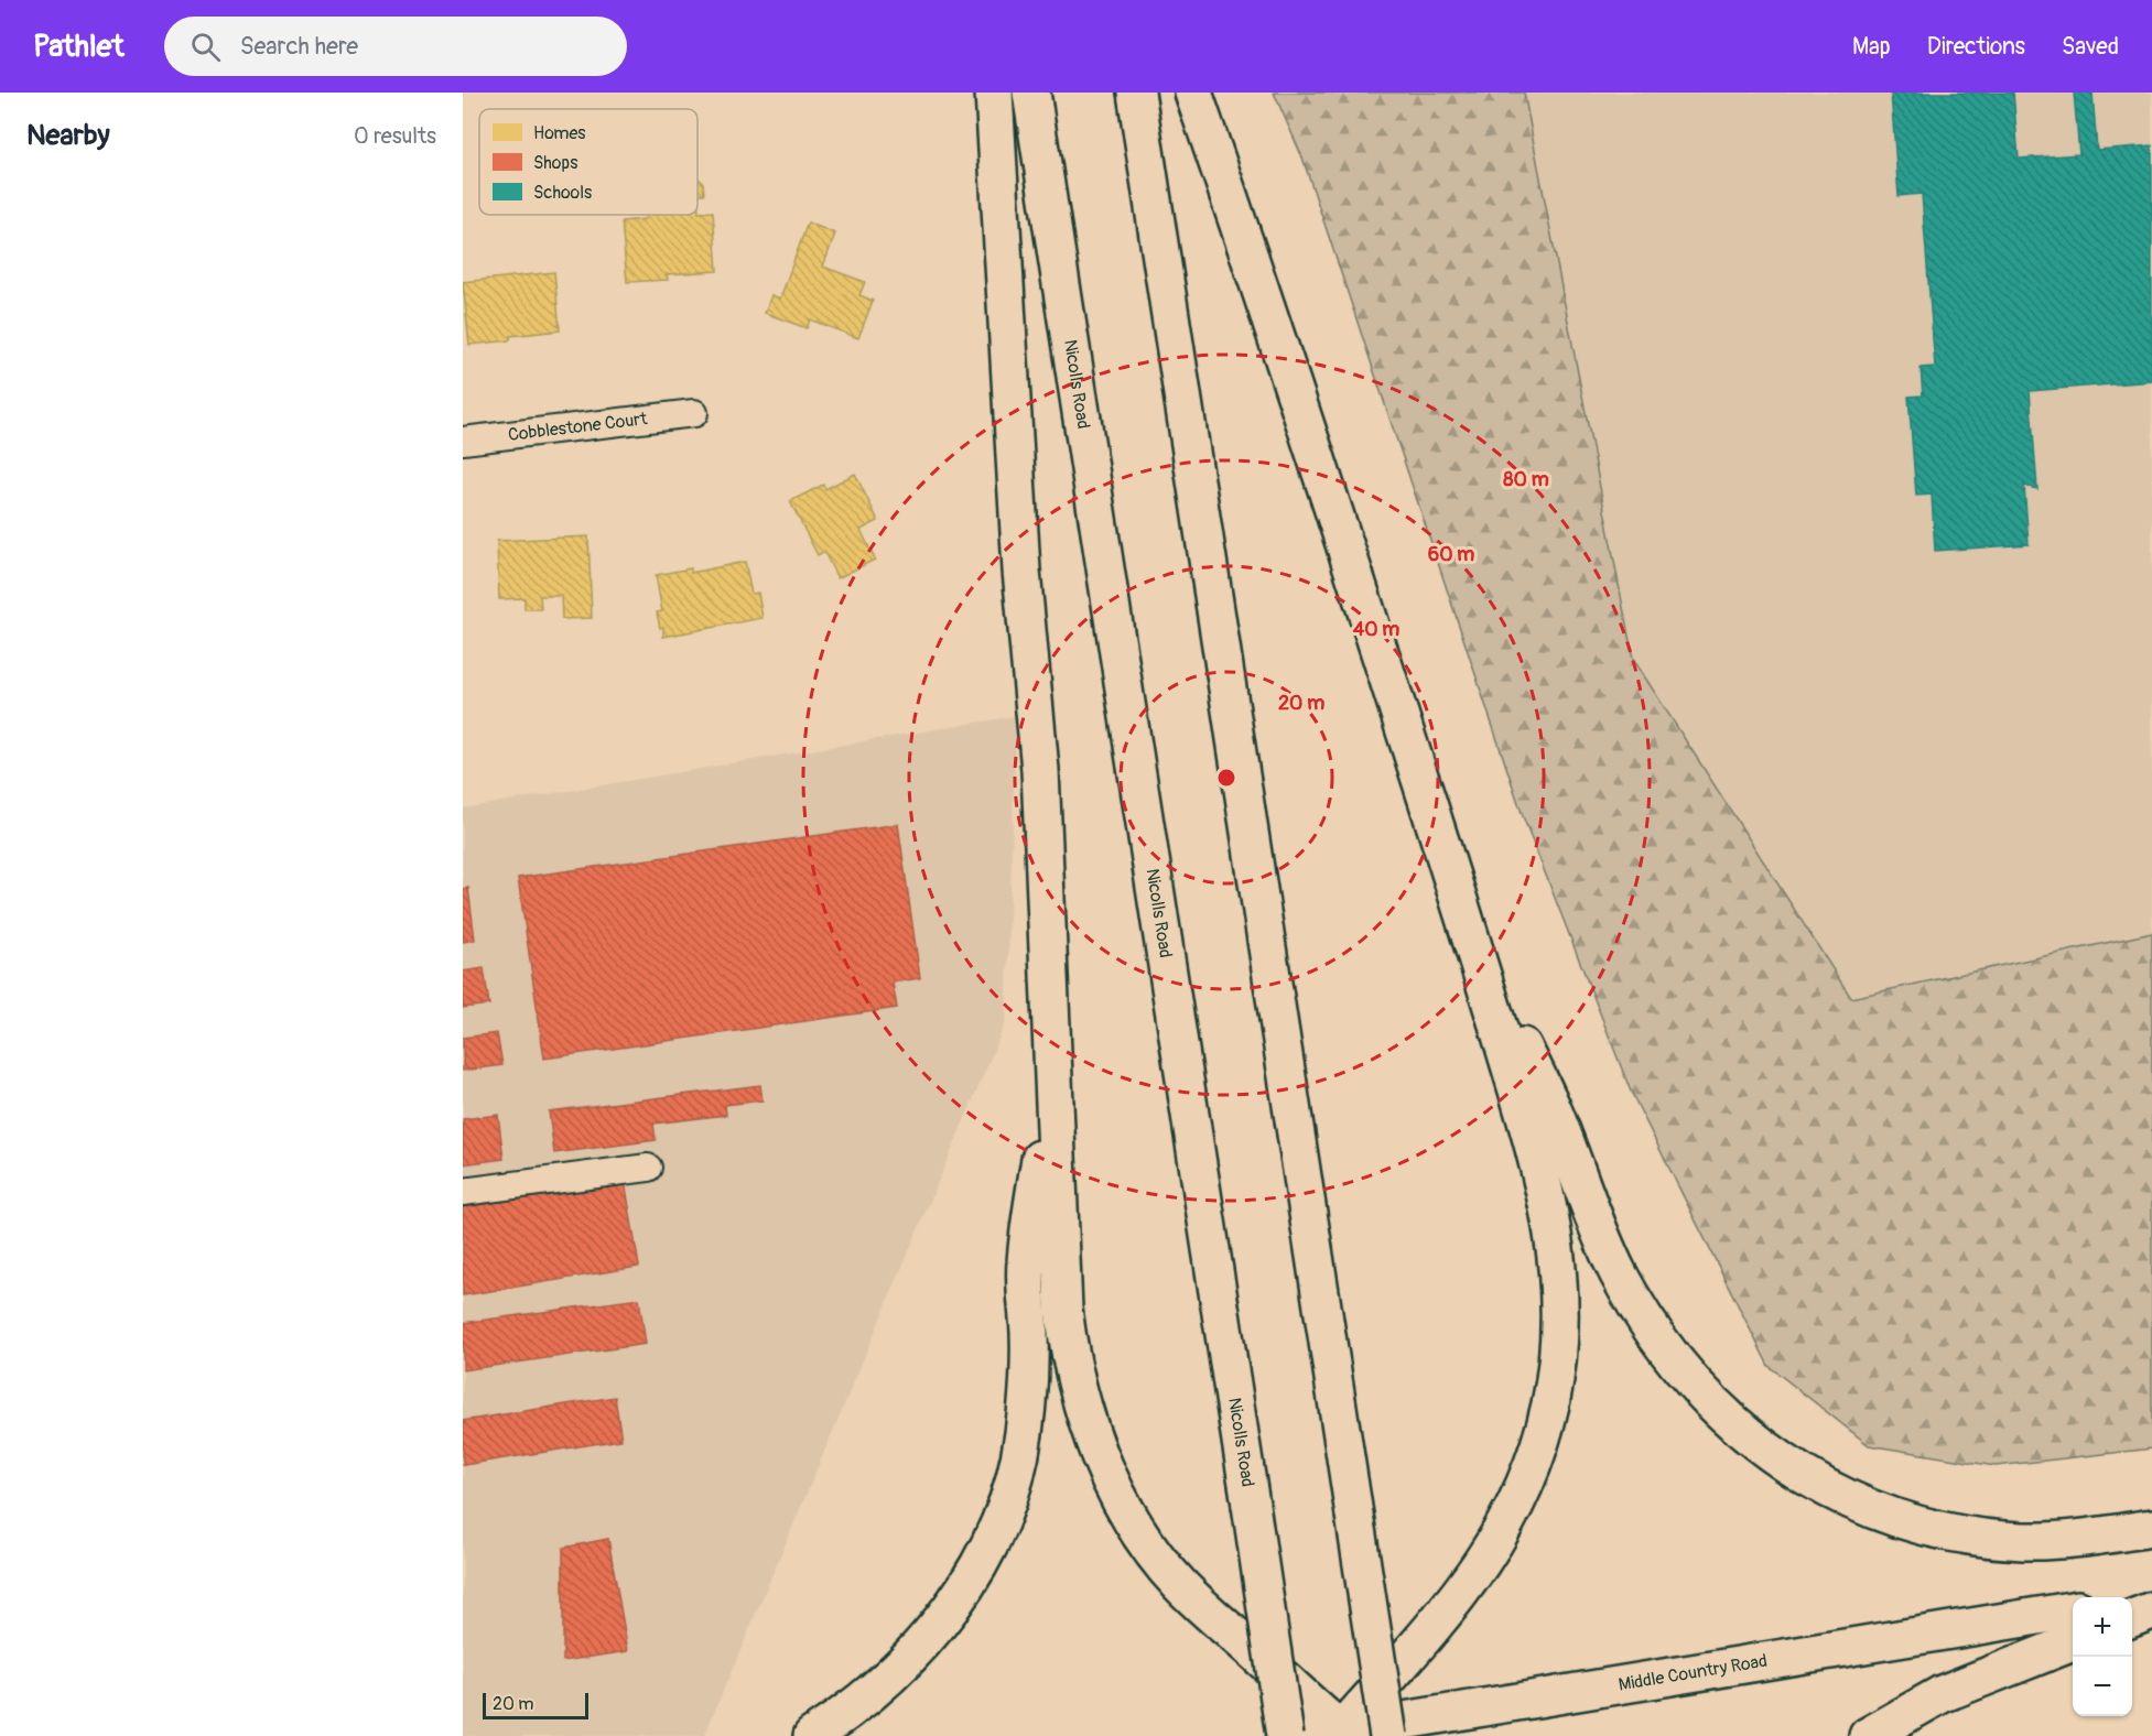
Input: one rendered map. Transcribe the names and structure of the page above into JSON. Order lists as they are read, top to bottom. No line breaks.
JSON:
{"streets":{"main road":["Nicolls Road","Middle Country Road"],"street":["Cobblestone Court"]},"legend":["Homes","Shops","Schools"],"scale_bar":"20 m","page":{"header":"Pathlet","search":"Search here","nav":["Map","Directions","Saved"],"heading":["Nearby","0 results"],"map_buttons":["+","−"],"scale":"20 m"},"rings":["80 m","60 m","40 m","20 m"]}
